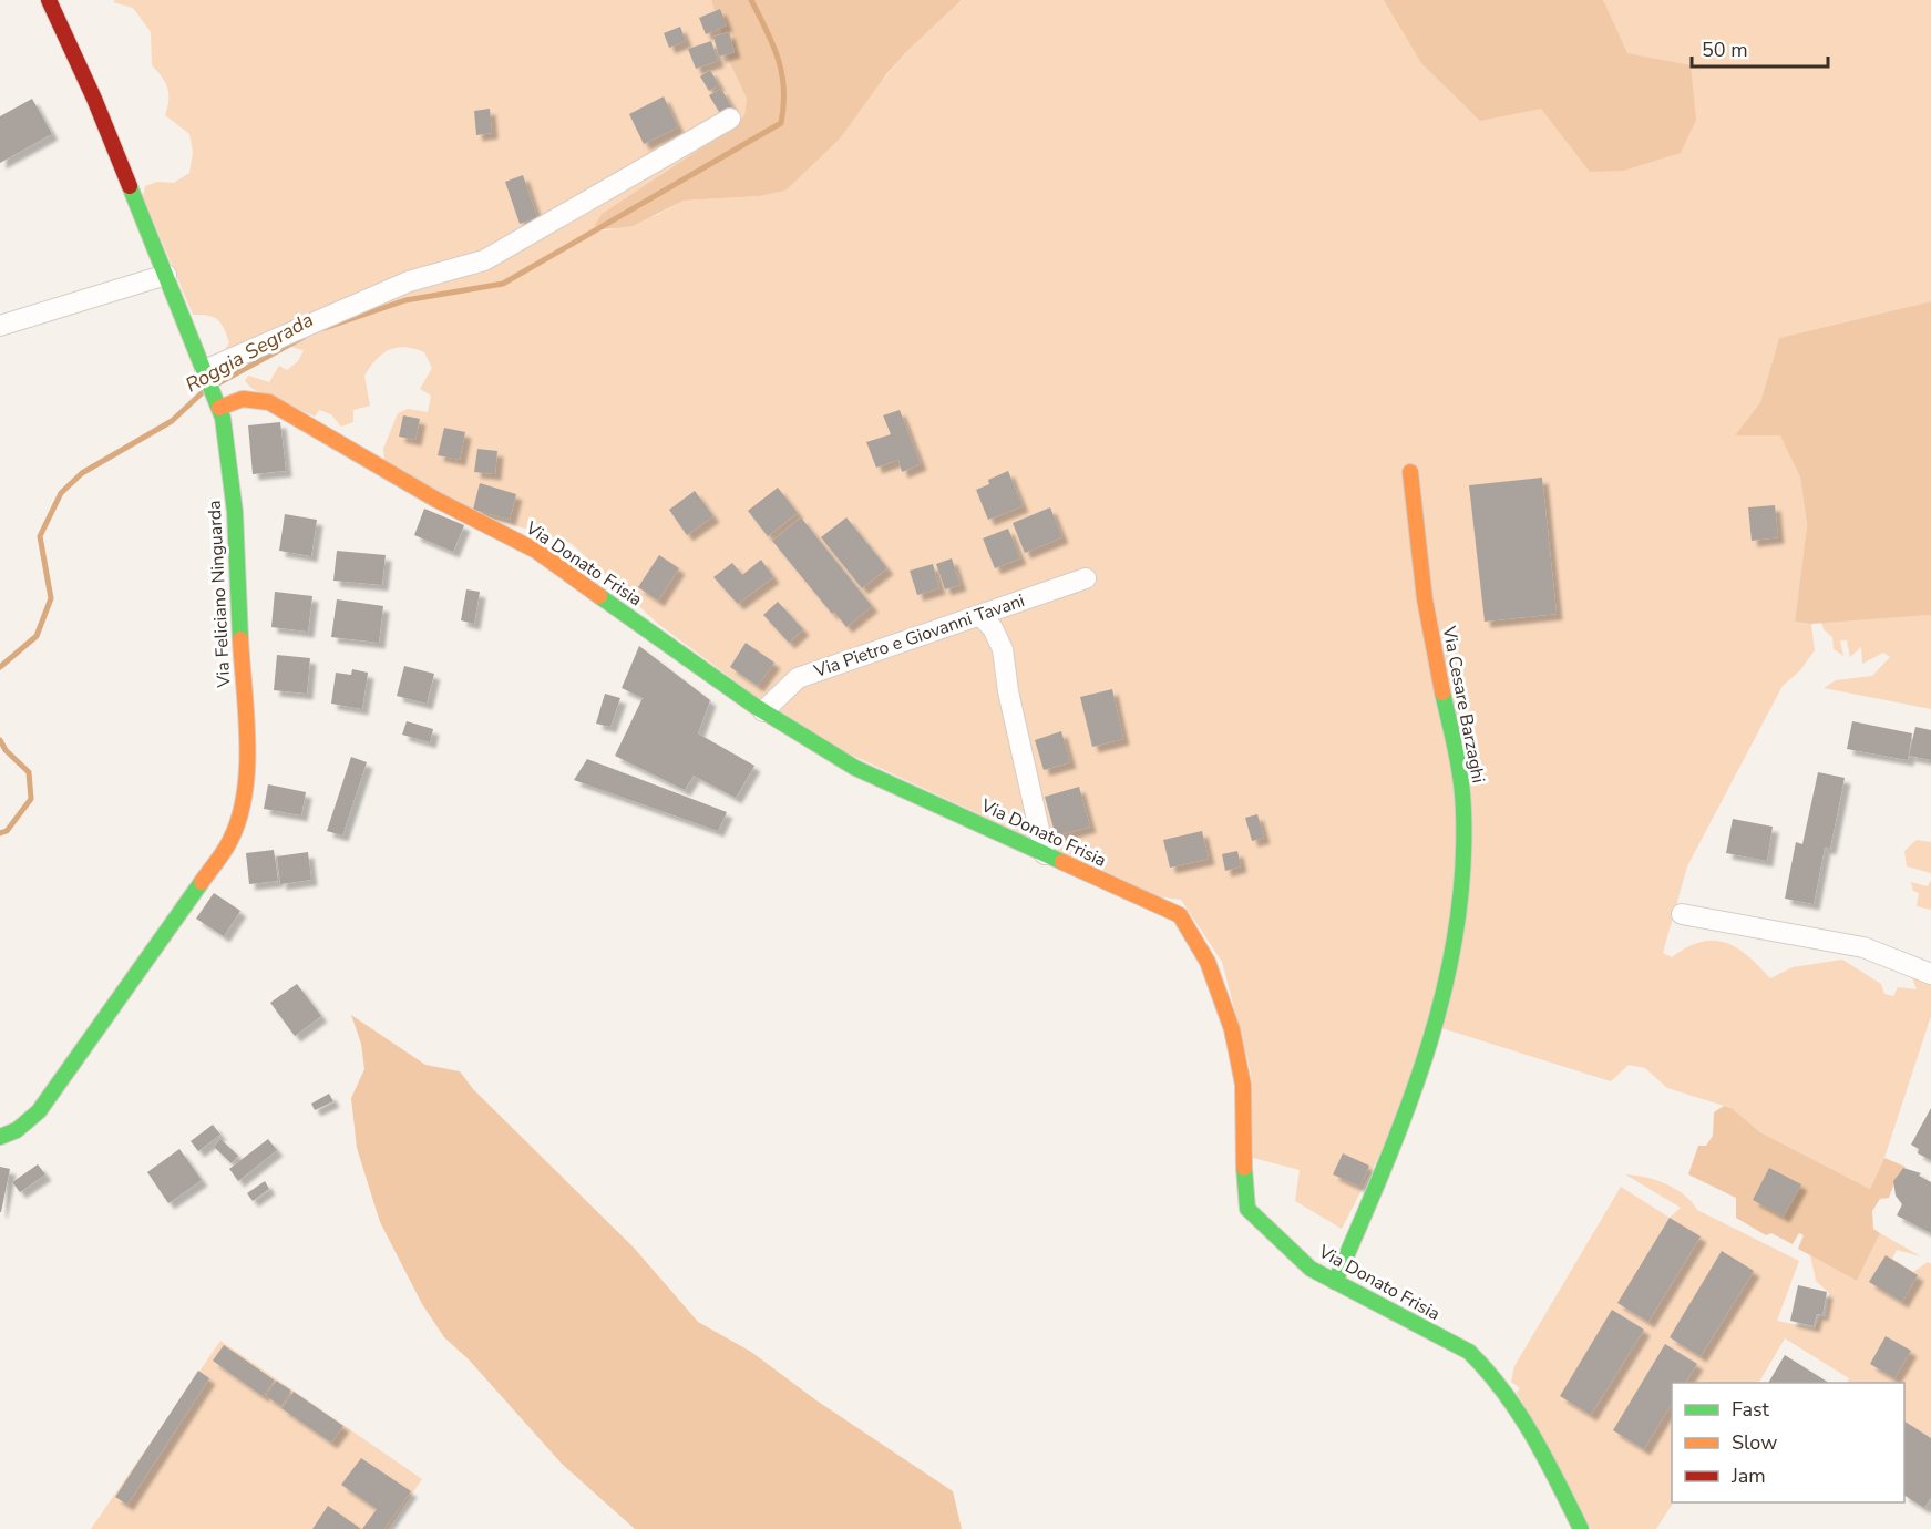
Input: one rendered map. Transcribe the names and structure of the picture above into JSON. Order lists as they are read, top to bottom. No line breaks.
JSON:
{"streets":{"street":["Via Donato Frisia","Via Feliciano Ninguarda","Via Pietro e Giovanni Tavani","Via Cesare Barzaghi"]},"crossings":[["Via Donato Frisia","Via Feliciano Ninguarda"],["Via Donato Frisia","Via Pietro e Giovanni Tavani"],["Via Donato Frisia","Via Cesare Barzaghi"]],"water":["Roggia Segrada"],"legend":["Fast","Slow","Jam"],"scale_bar":"50 m"}
